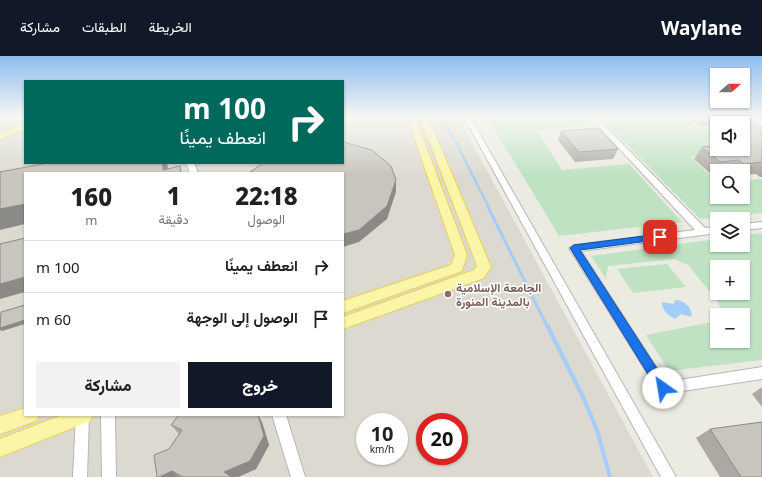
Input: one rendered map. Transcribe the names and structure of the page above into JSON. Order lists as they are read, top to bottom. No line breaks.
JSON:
{"places":["الجامعة الإسلامية بالمدينة المنورة"],"north":"right","page":{"header":"Waylane","nav":["الخريطة","الطبقات","مشاركة"],"map_buttons":["+","−"],"turn":["100 m","انعطف يمينًا"],"eta":["22:18","الوصول","1","دقيقة","160","m"],"list":[{"name":"انعطف يمينًا","value":"100 m"},{"name":"الوصول إلى الوجهة","value":"60 m"}],"buttons":["خروج","مشاركة"],"speed":"10 km/h","limit":"20"}}
